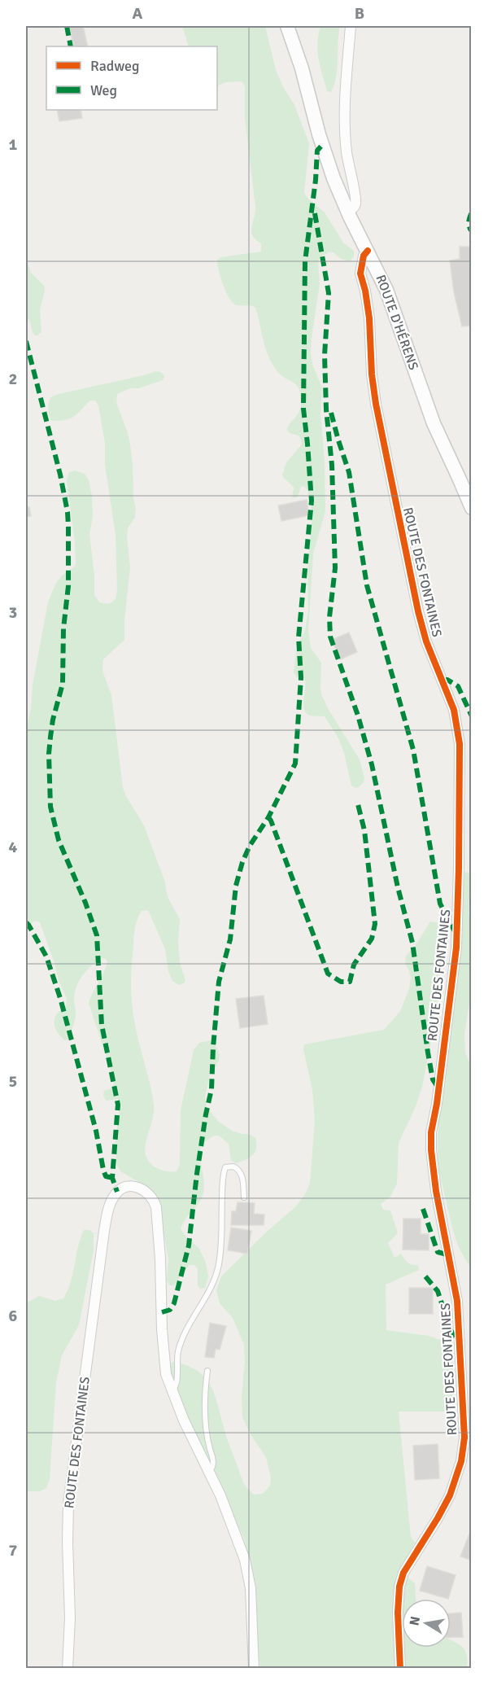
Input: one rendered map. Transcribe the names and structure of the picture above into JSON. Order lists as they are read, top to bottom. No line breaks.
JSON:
{"streets":{"main road":["ROUTE D'HÉRENS"],"street":["ROUTE DES FONTAINES"]},"crossings":[["ROUTE D'HÉRENS","ROUTE DES FONTAINES"]],"legend":["Radweg","Weg"],"north":"left","grid":{"columns":["A","B"],"rows":["1","2","3","4","5","6","7"]}}
